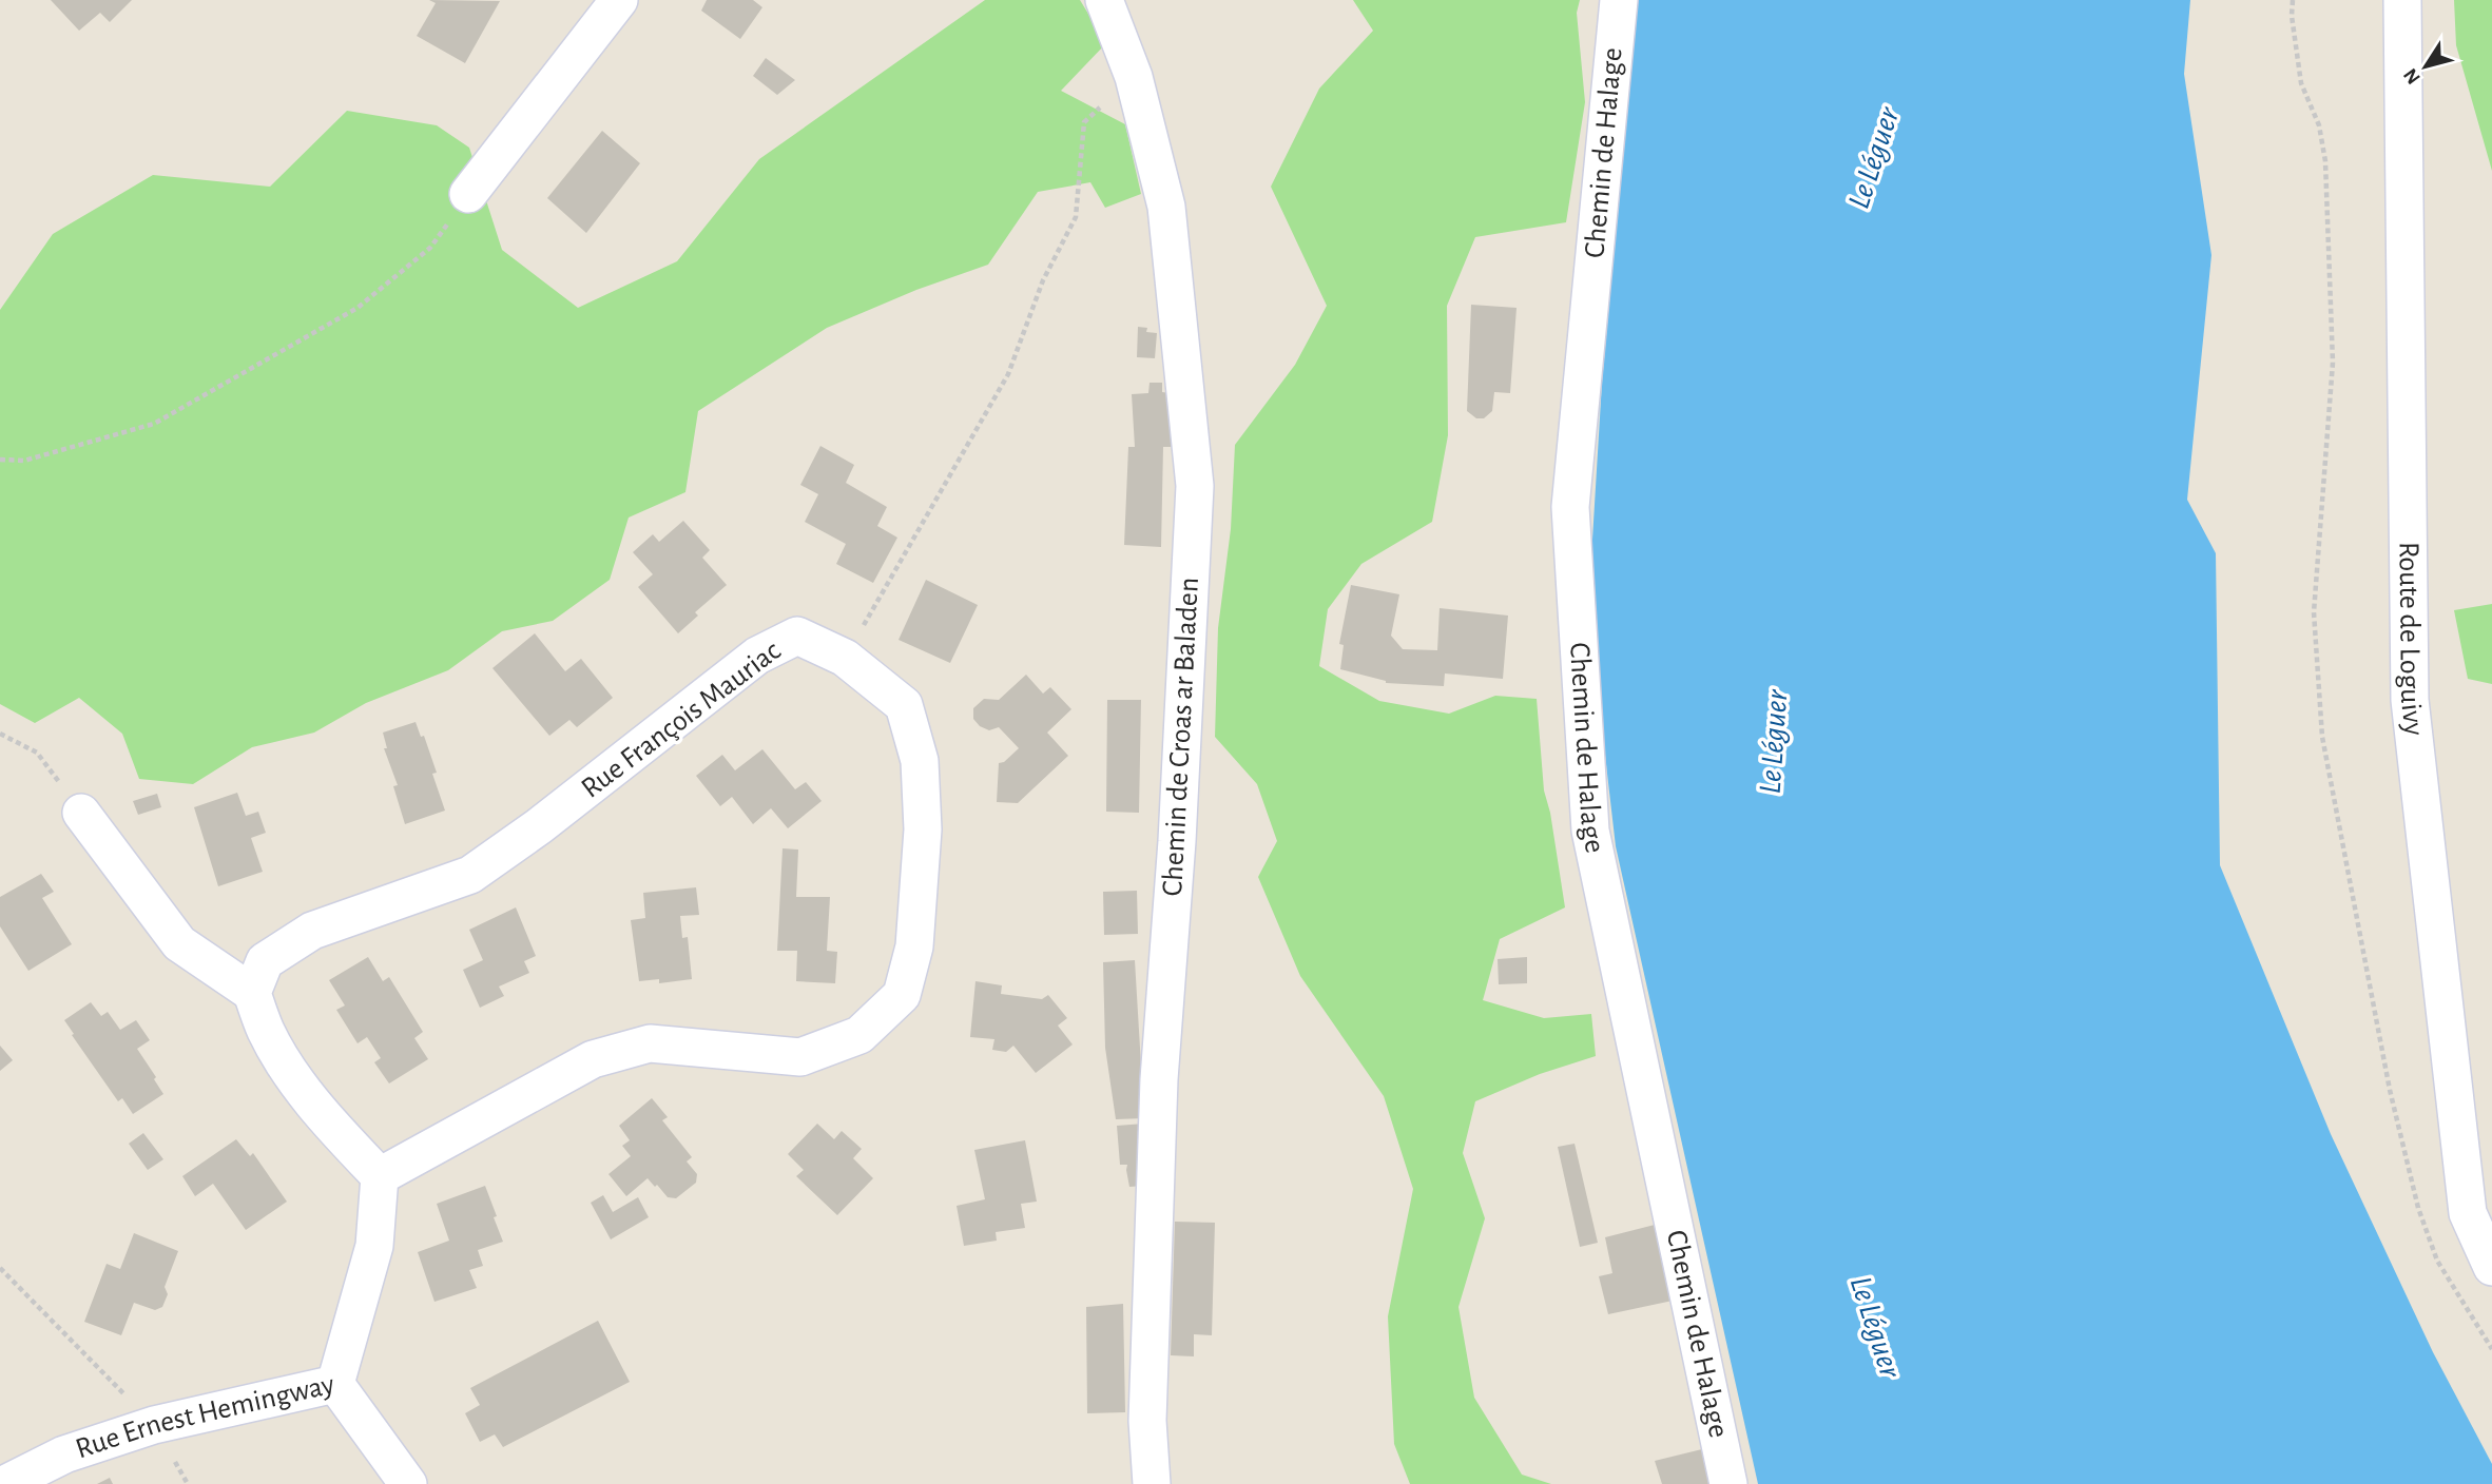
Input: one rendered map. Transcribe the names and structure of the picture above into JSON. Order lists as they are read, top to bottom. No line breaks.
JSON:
{"streets":{"street":["Chemin de Halage","Route de Loguivy","Rue François Mauriac","Chemin de Croas ar Baladen","Rue Ernest Hemingway"]},"water":["Le Léguer"],"north":"bottom left"}
